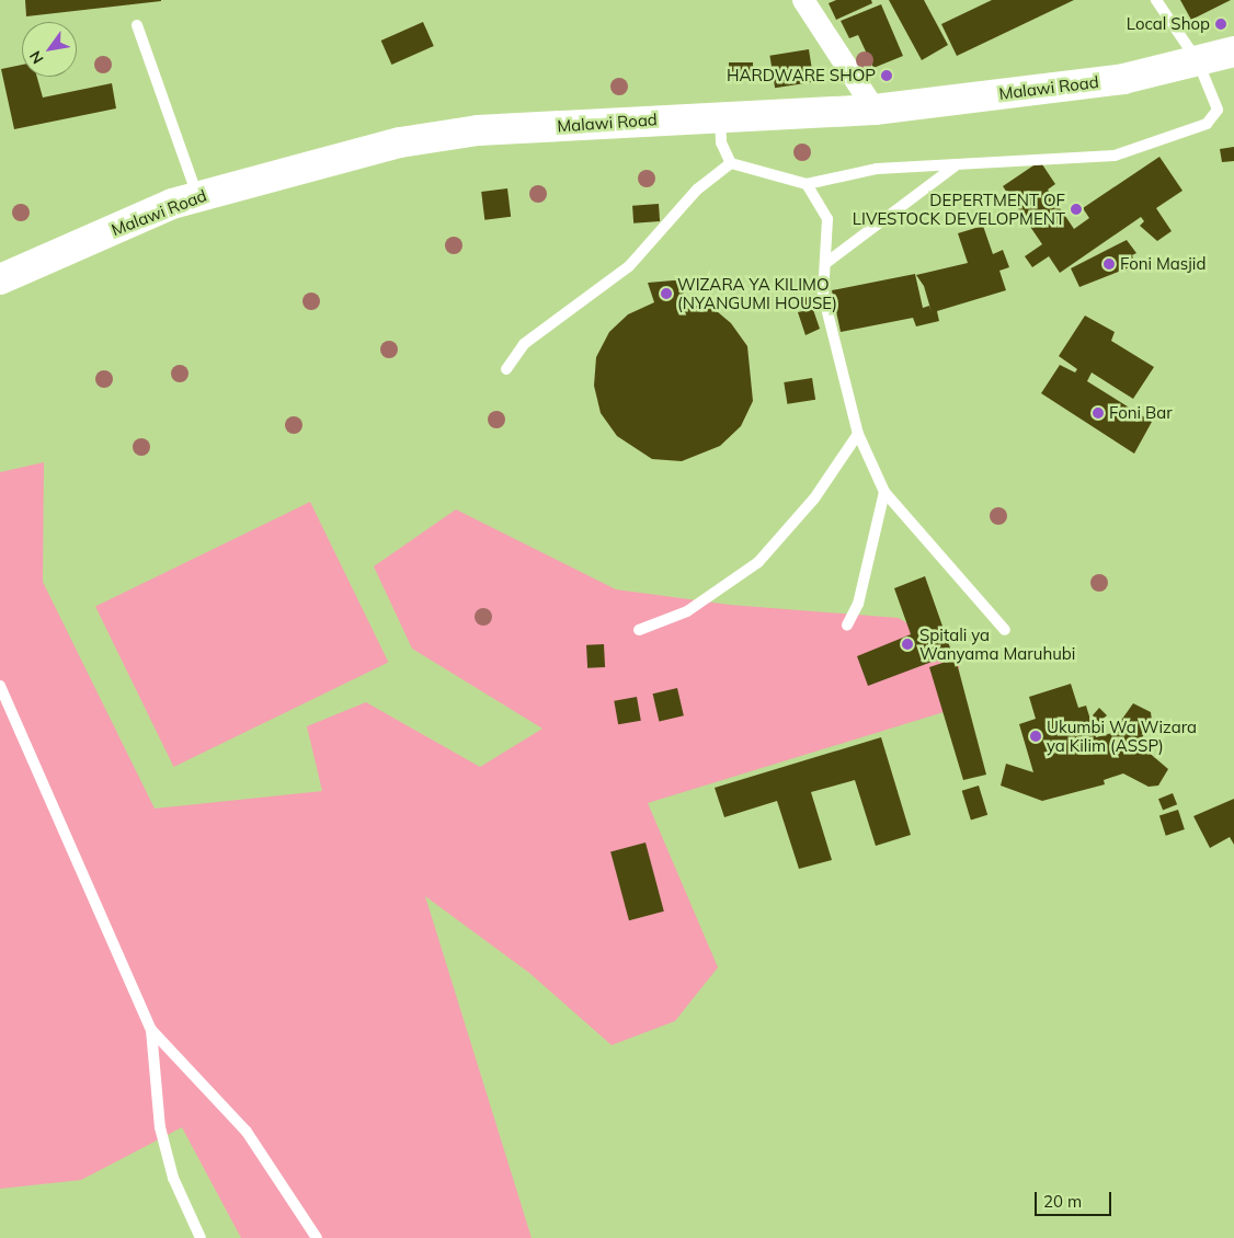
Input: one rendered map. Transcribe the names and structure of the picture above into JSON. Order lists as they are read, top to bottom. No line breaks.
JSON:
{"streets":{"main road":["Malawi Road"]},"places":["Local Shop","HARDWARE SHOP","DEPERTMENT OF LIVESTOCK DEVELOPMENT","Foni Masjid","WIZARA YA KILIMO (NYANGUMI HOUSE)","Foni Bar","Spitali ya Wanyama Maruhubi","Ukumbi Wa Wizara ya Kilim (ASSP)"],"scale_bar":"20 m","north":"bottom left"}
